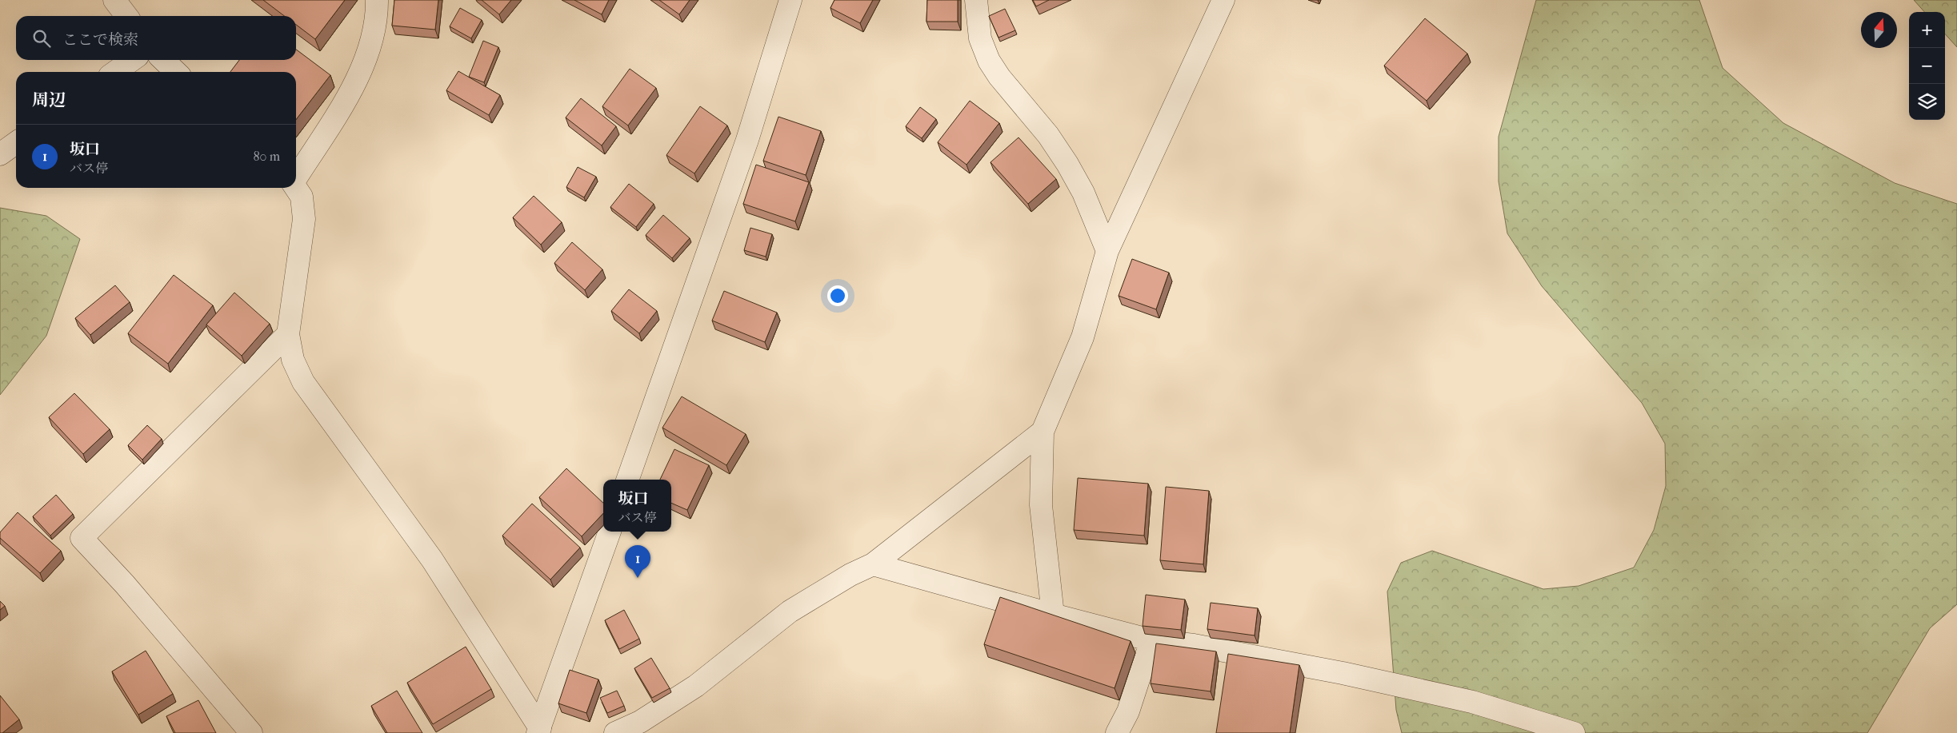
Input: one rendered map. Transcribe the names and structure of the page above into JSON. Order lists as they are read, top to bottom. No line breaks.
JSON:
{"north":"top","page":{"map_buttons":["+","−"],"search":"ここで検索","heading":"周辺","list":[{"mark":"1","name":"坂口","note":"バス停","value":"80 m"}],"popup":["坂口","バス停"],"pins":"1"}}
